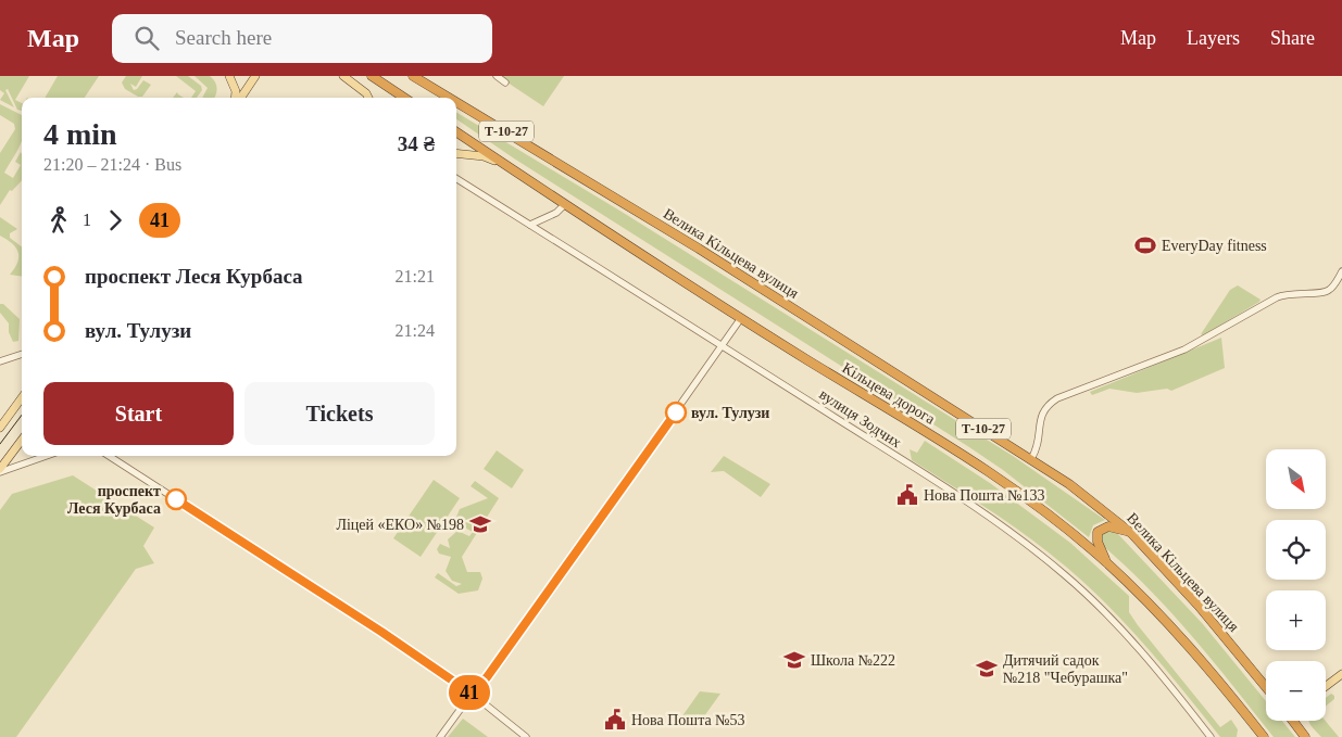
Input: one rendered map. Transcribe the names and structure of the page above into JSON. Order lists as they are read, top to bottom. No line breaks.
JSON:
{"streets":{"highway":["Т-10-27","Велика Кільцева вулиця","Кільцева дорога"],"street":["вулиця Зодчих"]},"places":{"sports":["EveryDay fitness"],"other":["вул. Тулузи","проспект Леся Курбаса"],"public building":["Нова Пошта №133","Нова Пошта №53"],"school or university":["Ліцей «ЕКО» №198","Школа №222","Дитячий садок №218 \"Чебурашка\""]},"lines":["bus line 41"],"north":"bottom right","page":{"header":"Map","search":"Search here","nav":["Map","Layers","Share"],"on_map":"41","heading":["4 min","21:20 – 21:24 · Bus","34 ₴"],"legs":["1","41"],"list":[{"name":"проспект Леся Курбаса","value":"21:21"},{"name":"вул. Тулузи","value":"21:24"}],"buttons":["Start","Tickets"],"map_buttons":["+","−"]}}
